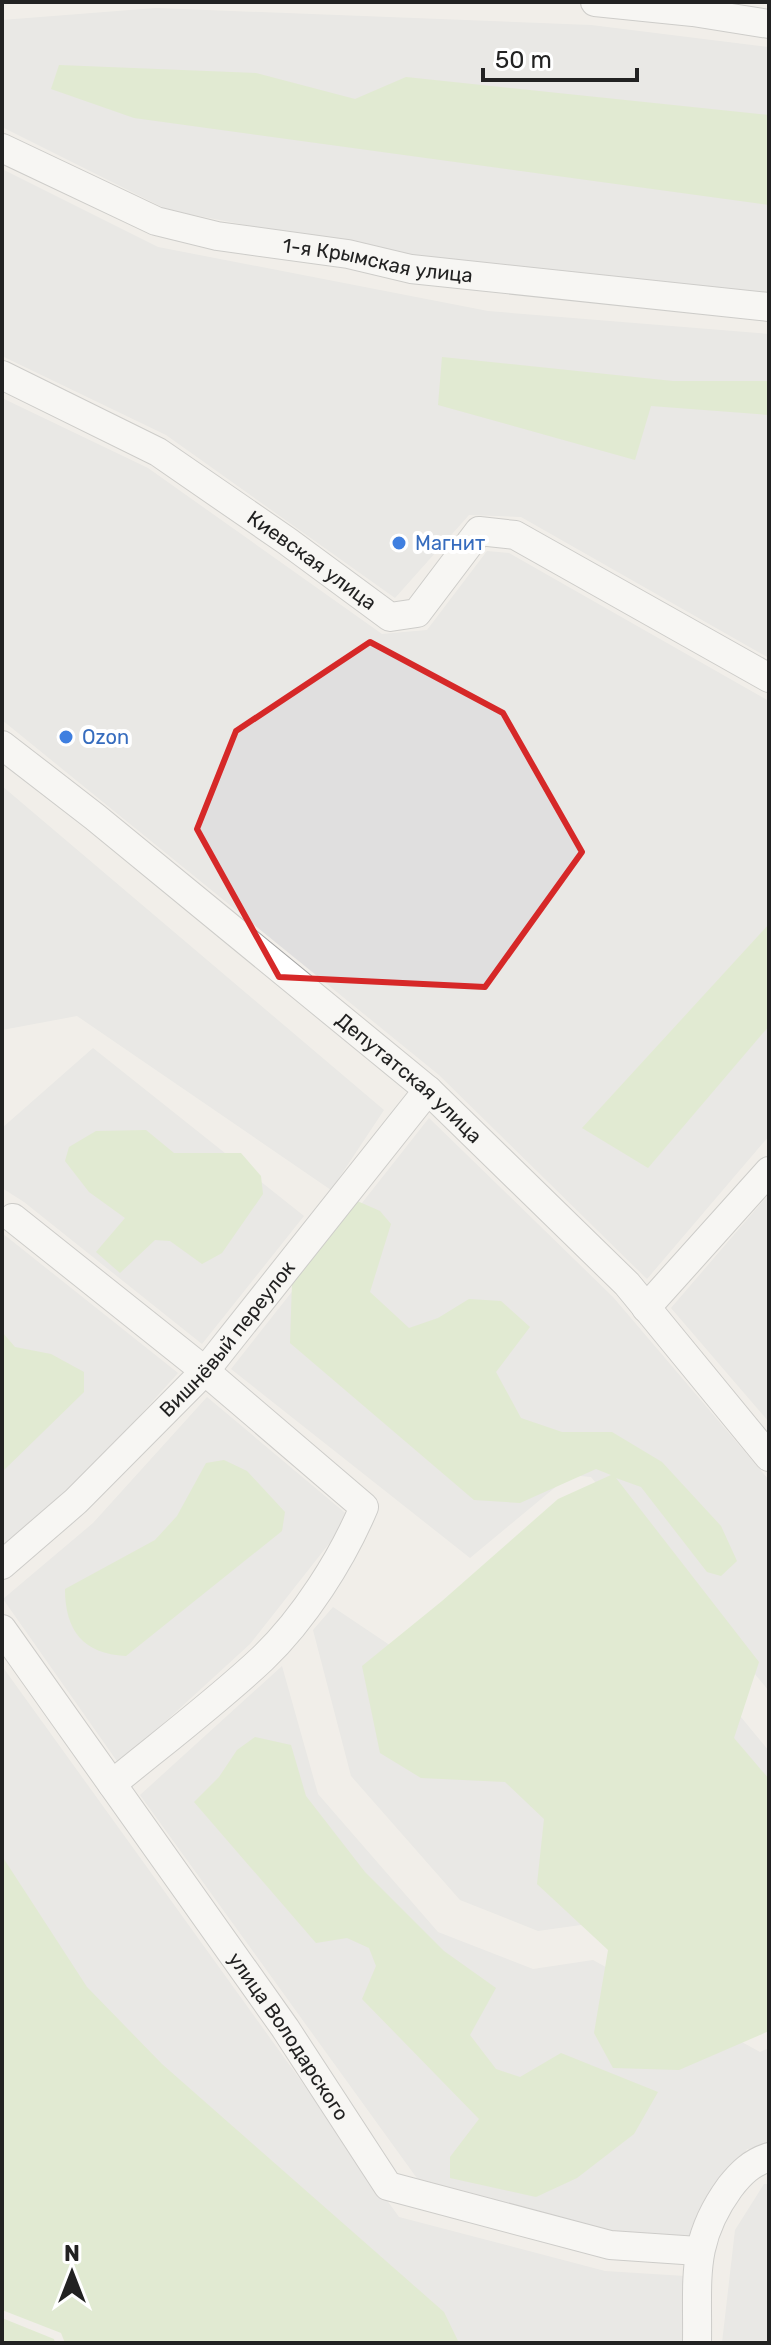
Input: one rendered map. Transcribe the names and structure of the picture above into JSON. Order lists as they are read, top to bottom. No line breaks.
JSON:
{"streets":{"street":["1-я Крымская улица","Киевская улица","Депутатская улица","Вишнёвый переулок","улица Володарского"]},"crossings":[["Депутатская улица","Вишнёвый переулок"]],"places":["Магнит","Ozon"],"scale_bar":"50 m","north":"top"}
